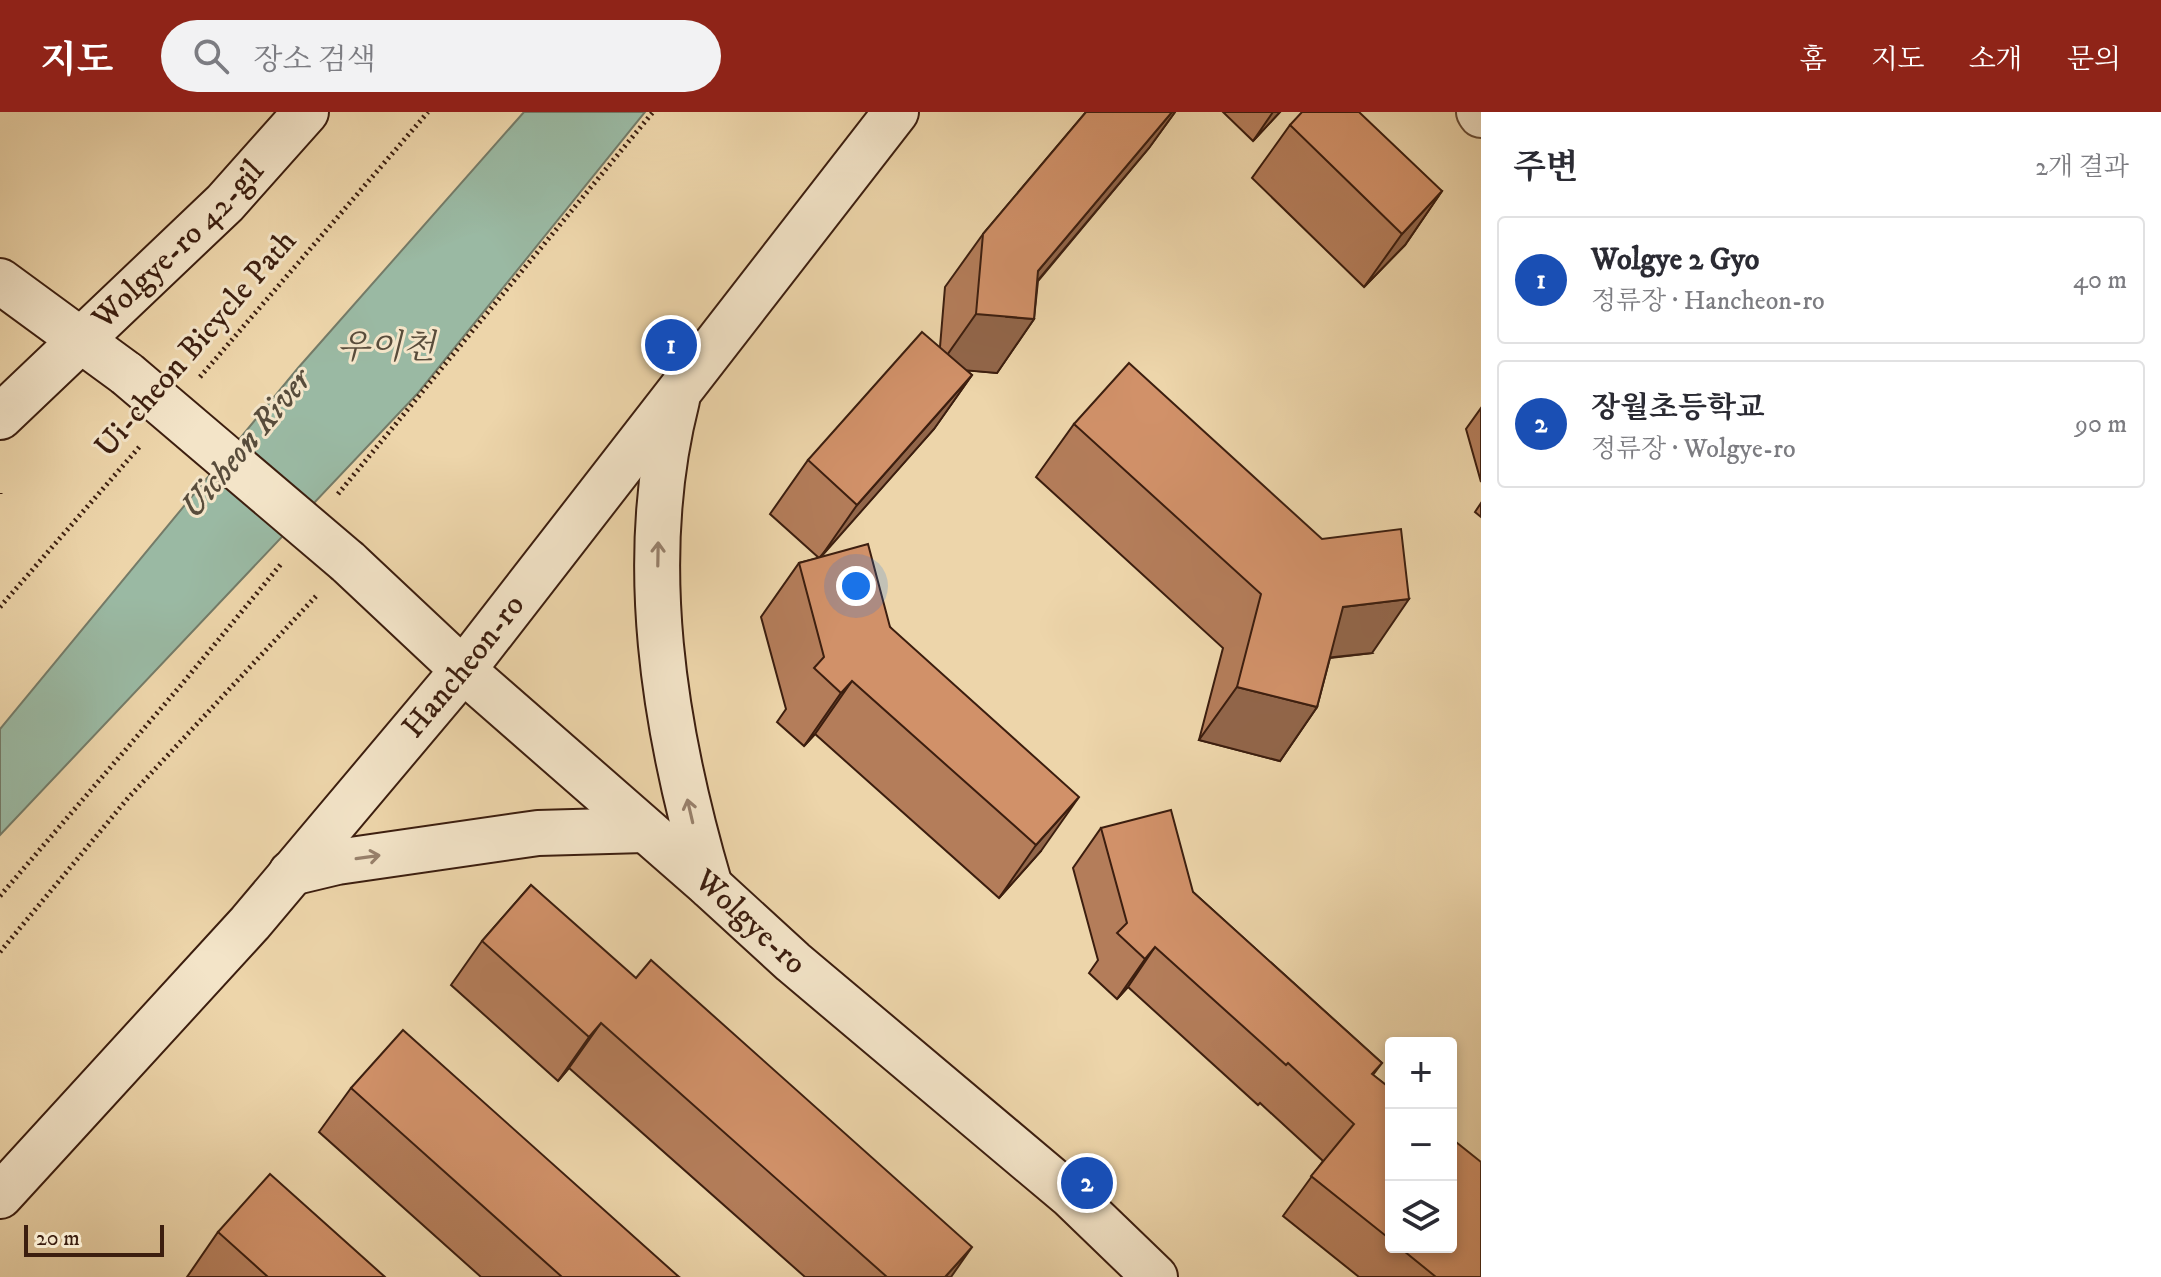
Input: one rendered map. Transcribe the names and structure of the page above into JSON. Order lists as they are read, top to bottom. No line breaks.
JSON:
{"streets":{"main road":["Wolgye-ro 42-gil","Hancheon-ro","Wolgye-ro"],"path":["Ui-cheon Bicycle Path"]},"crossings":[["Wolgye-ro 42-gil","Wolgye-ro"],["Hancheon-ro","Wolgye-ro"]],"water":["우이천","Uicheon River"],"scale_bar":"20 m","page":{"header":"지도","search":"장소 검색","nav":["홈","지도","소개","문의"],"heading":["주변","2개 결과"],"list":[{"mark":"1","name":"Wolgye 2 Gyo","note":"정류장 · Hancheon-ro","value":"40 m"},{"mark":"2","name":"장월초등학교","note":"정류장 · Wolgye-ro","value":"90 m"}],"pins":["1","2"],"map_buttons":["+","−"],"scale":"20 m"}}
